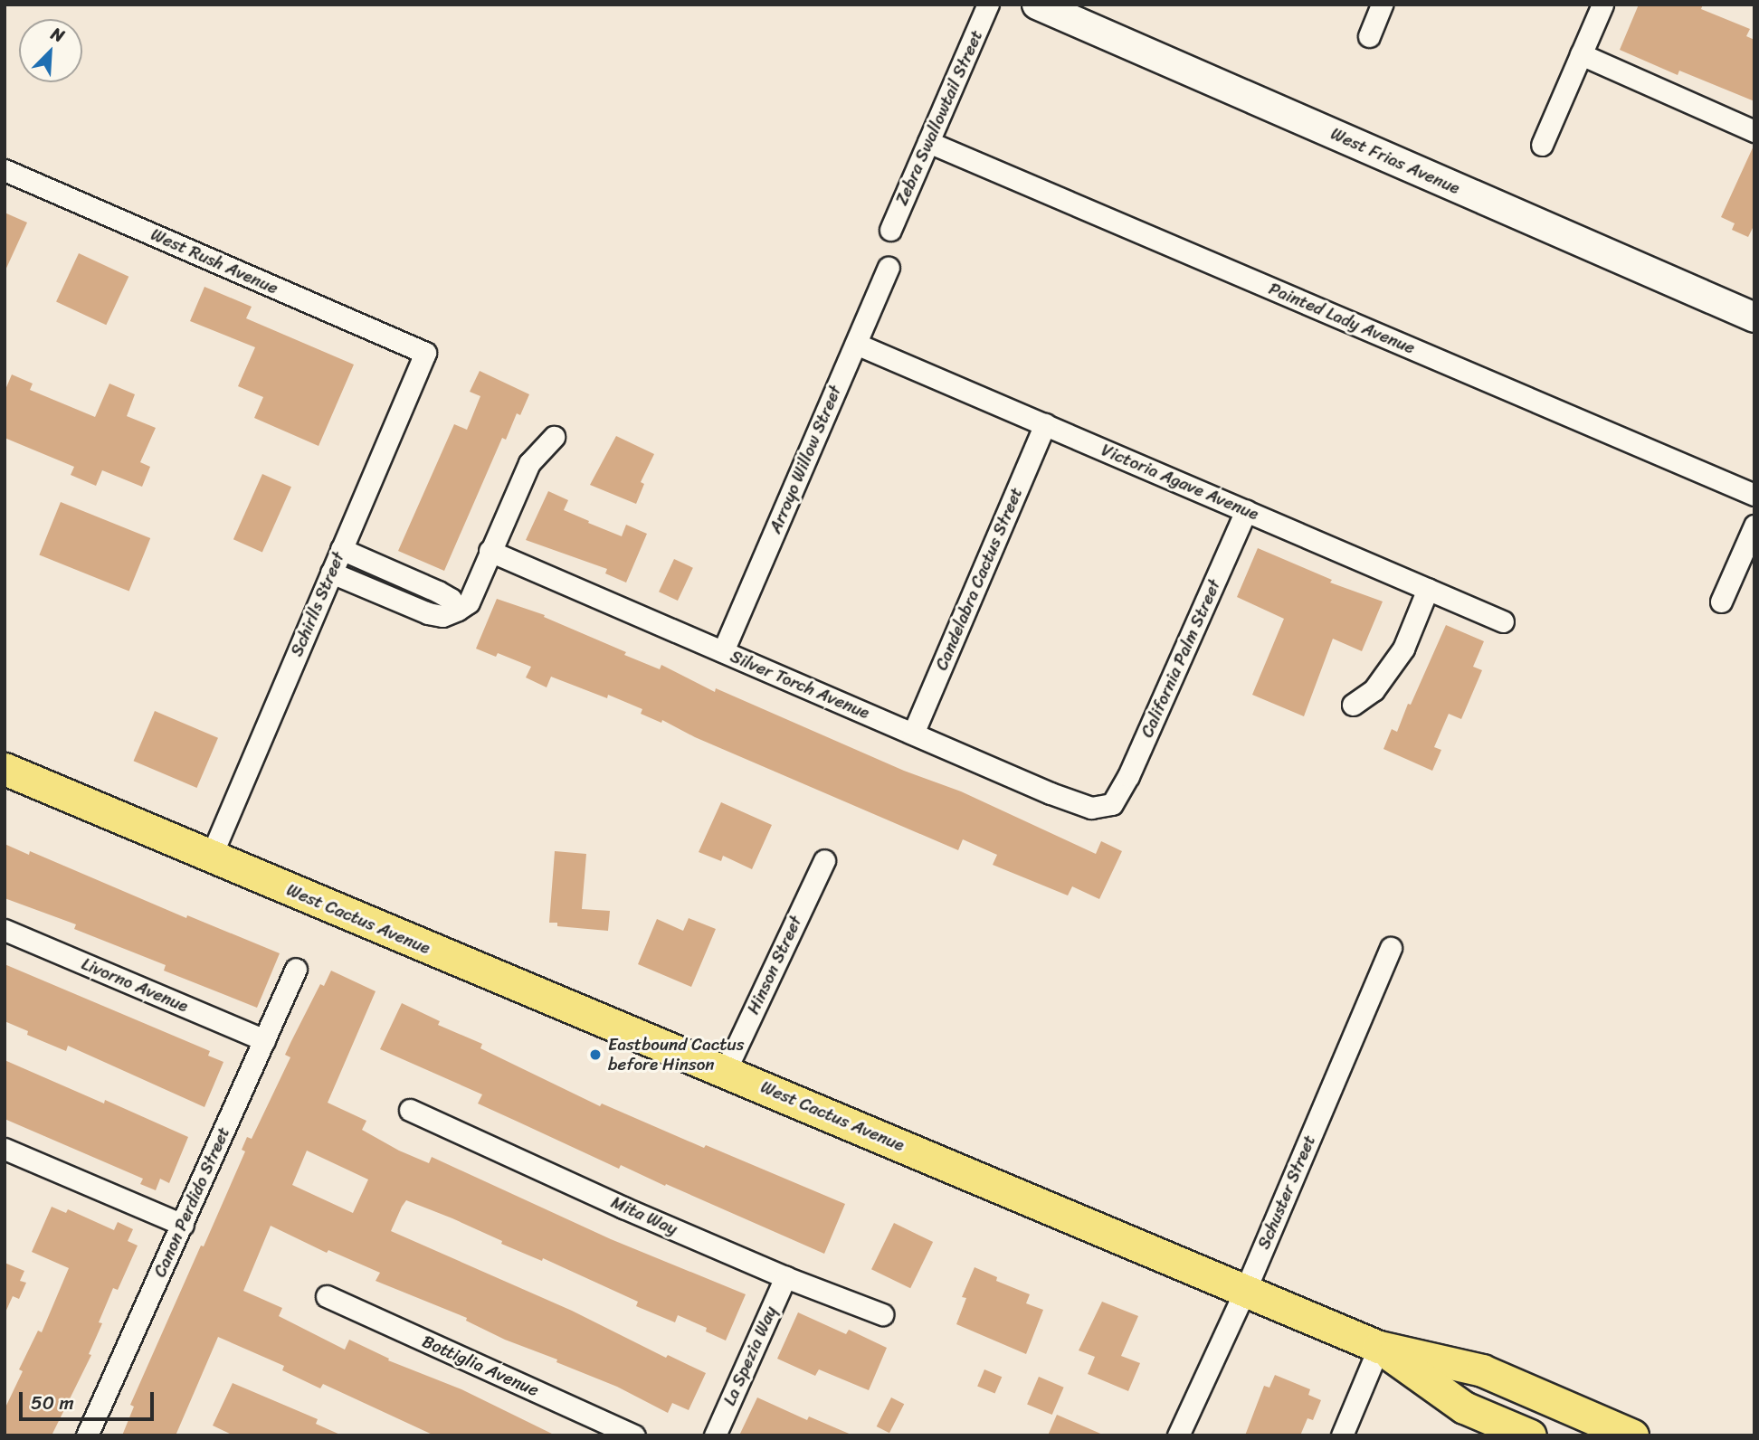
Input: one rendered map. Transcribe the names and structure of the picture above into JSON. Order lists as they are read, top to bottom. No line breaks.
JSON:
{"streets":{"main road":["West Cactus Avenue"],"street":["Zebra Swallowtail Street","West Frias Avenue","West Rush Avenue","Painted Lady Avenue","Arroyo Willow Street","Victoria Agave Avenue","Candelabra Cactus Street","Schirlls Street","California Palm Street","Silver Torch Avenue","Hinson Street","Livorno Avenue","Schuster Street","Canon Perdido Street","Mita Way","La Spezia Way","Bottiglia Avenue"]},"crossings":[["Zebra Swallowtail Street","Painted Lady Avenue"],["West Rush Avenue","Schirlls Street"],["Arroyo Willow Street","Victoria Agave Avenue"],["Arroyo Willow Street","Silver Torch Avenue"],["Victoria Agave Avenue","Candelabra Cactus Street"],["Victoria Agave Avenue","California Palm Street"],["Candelabra Cactus Street","Silver Torch Avenue"],["Schirlls Street","West Cactus Avenue"],["California Palm Street","Silver Torch Avenue"],["West Cactus Avenue","Hinson Street"],["West Cactus Avenue","Schuster Street"],["Livorno Avenue","Canon Perdido Street"],["Mita Way","La Spezia Way"]],"places":["Eastbound Cactus before Hinson"],"scale_bar":"50 m","north":"top right"}
